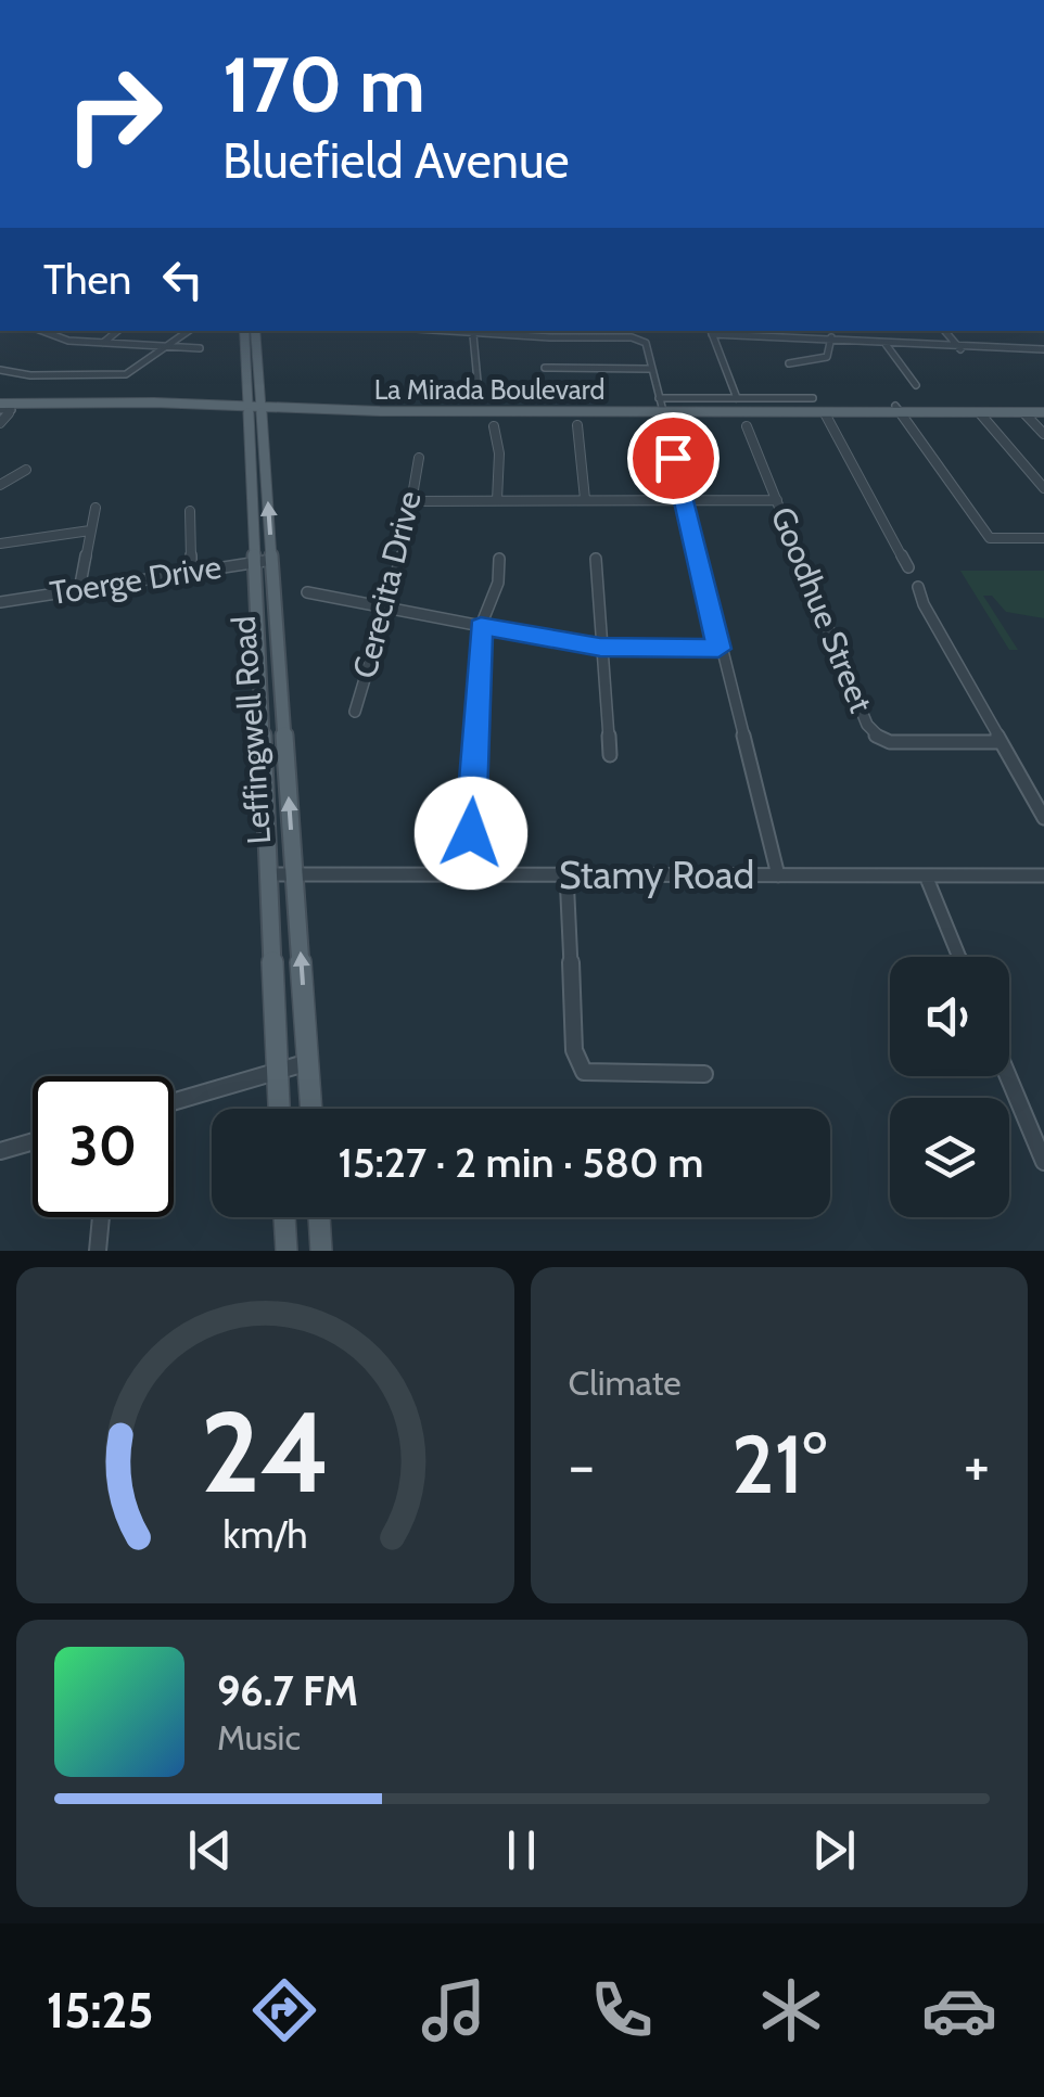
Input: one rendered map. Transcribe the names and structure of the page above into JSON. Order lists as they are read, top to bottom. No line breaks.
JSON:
{"streets":{"main road":["La Mirada Boulevard","Leffingwell Road"],"street":["Toerge Drive","Cerecita Drive","Goodhue Street","Stamy Road"]},"crossings":[["La Mirada Boulevard","Leffingwell Road"],["Toerge Drive","Leffingwell Road"],["Leffingwell Road","Stamy Road"]],"page":{"turn":["170 m","Bluefield Avenue"],"then":"Then","limit":"30","trip":"15:27 · 2 min · 580 m","tile":"Climate","heat":["−","21°","+"],"song":["96.7 FM","Music"],"tabs":"15:25","gauge":["24","km/h"]}}
